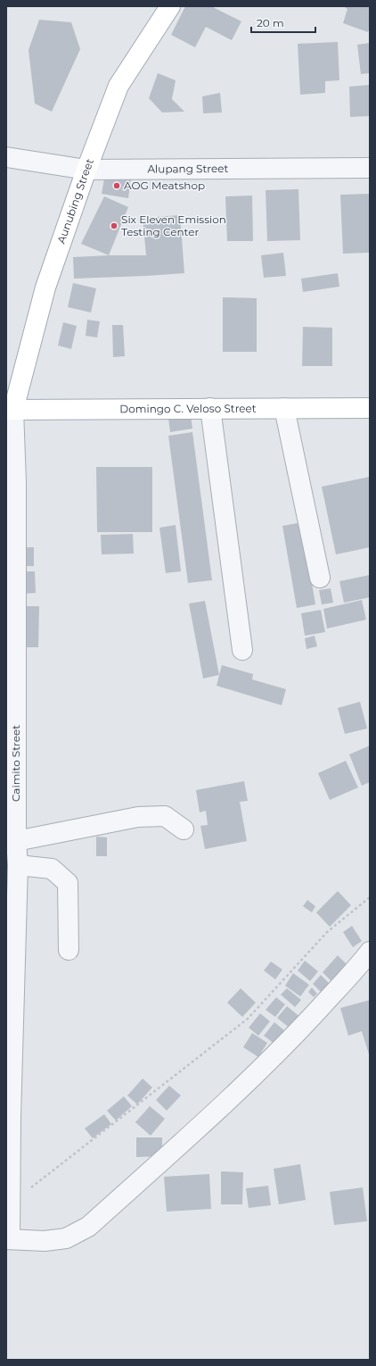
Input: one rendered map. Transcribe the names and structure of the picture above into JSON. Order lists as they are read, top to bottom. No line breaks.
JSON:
{"streets":{"main road":["Aunubing Street","Domingo C. Veloso Street"],"street":["Alupang Street","Caimito Street"]},"crossings":[["Alupang Street","Aunubing Street"],["Aunubing Street","Domingo C. Veloso Street"],["Aunubing Street","Caimito Street"],["Domingo C. Veloso Street","Caimito Street"]],"places":["AOG Meatshop","Six Eleven Emission Testing Center"],"scale_bar":"20 m"}
